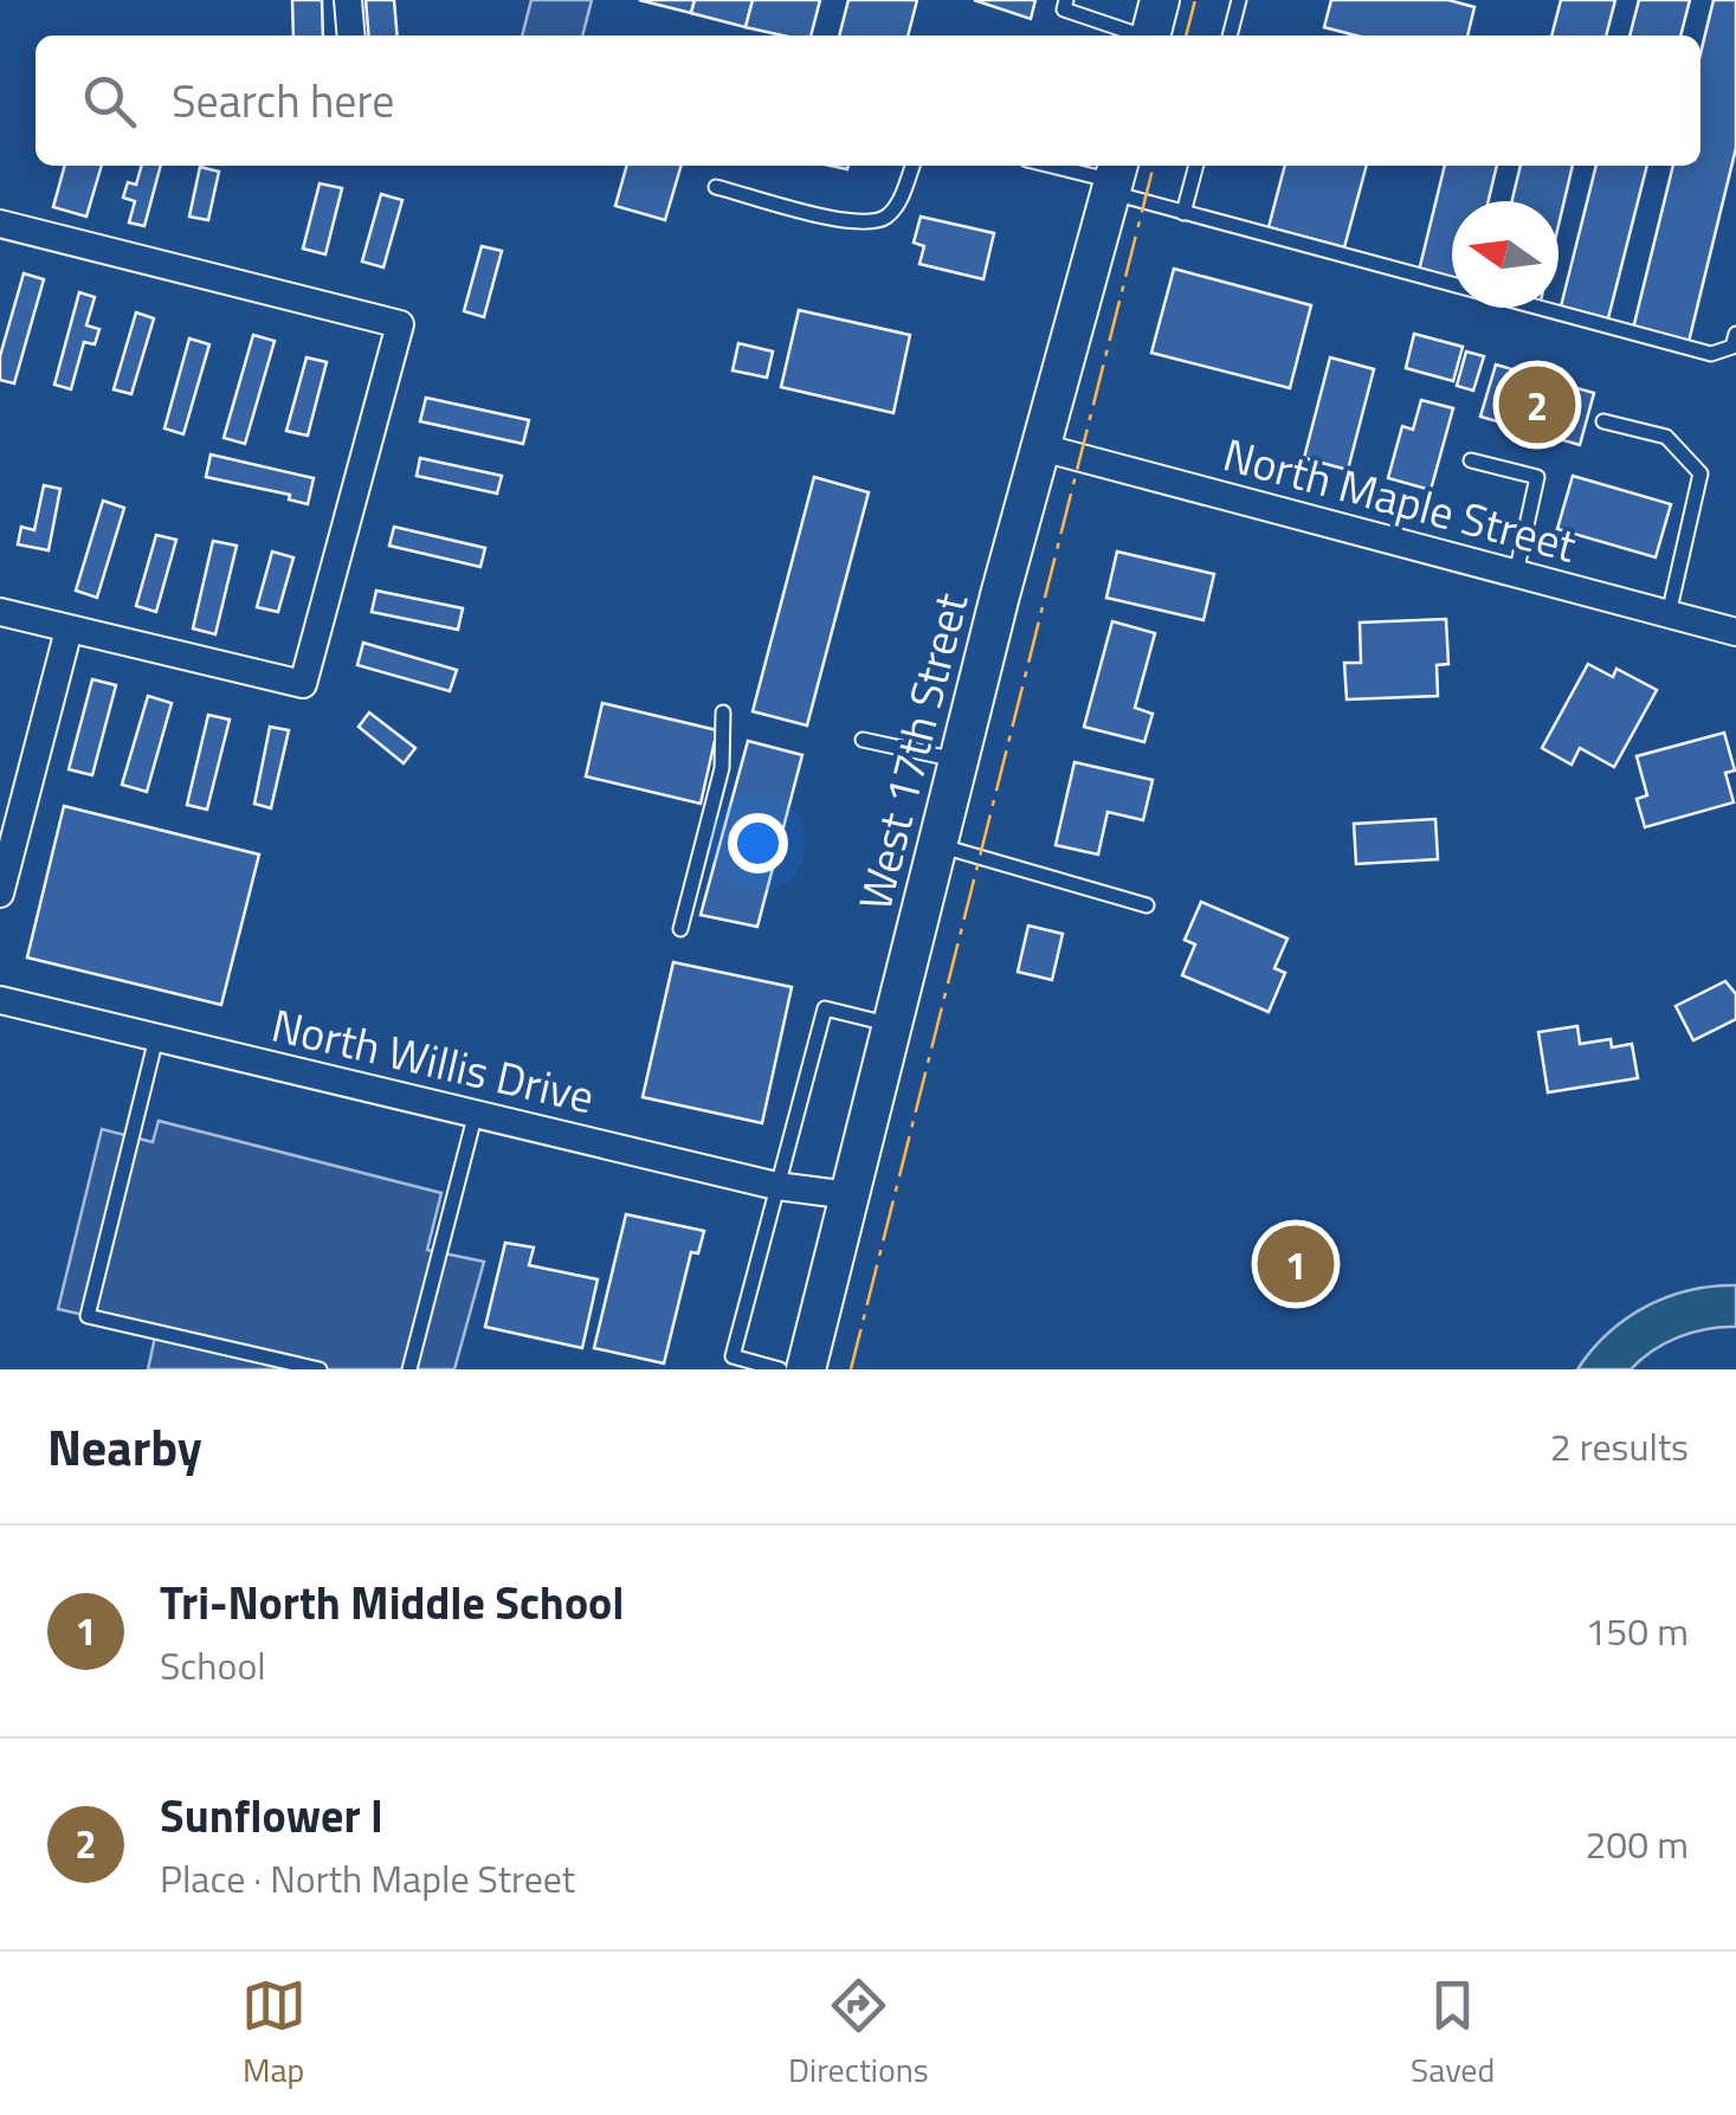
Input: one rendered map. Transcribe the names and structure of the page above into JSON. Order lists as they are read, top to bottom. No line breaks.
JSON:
{"streets":{"main road":["West 17th Street"],"street":["North Maple Street","North Willis Drive"]},"crossings":[["North Maple Street","West 17th Street"],["West 17th Street","North Willis Drive"]],"north":"left","page":{"search":"Search here","pins":["2","1"],"heading":["Nearby","2 results"],"list":[{"mark":"1","name":"Tri-North Middle School","note":"School","value":"150 m"},{"mark":"2","name":"Sunflower I","note":"Place · North Maple Street","value":"200 m"}],"nav":["Map","Directions","Saved"]}}
